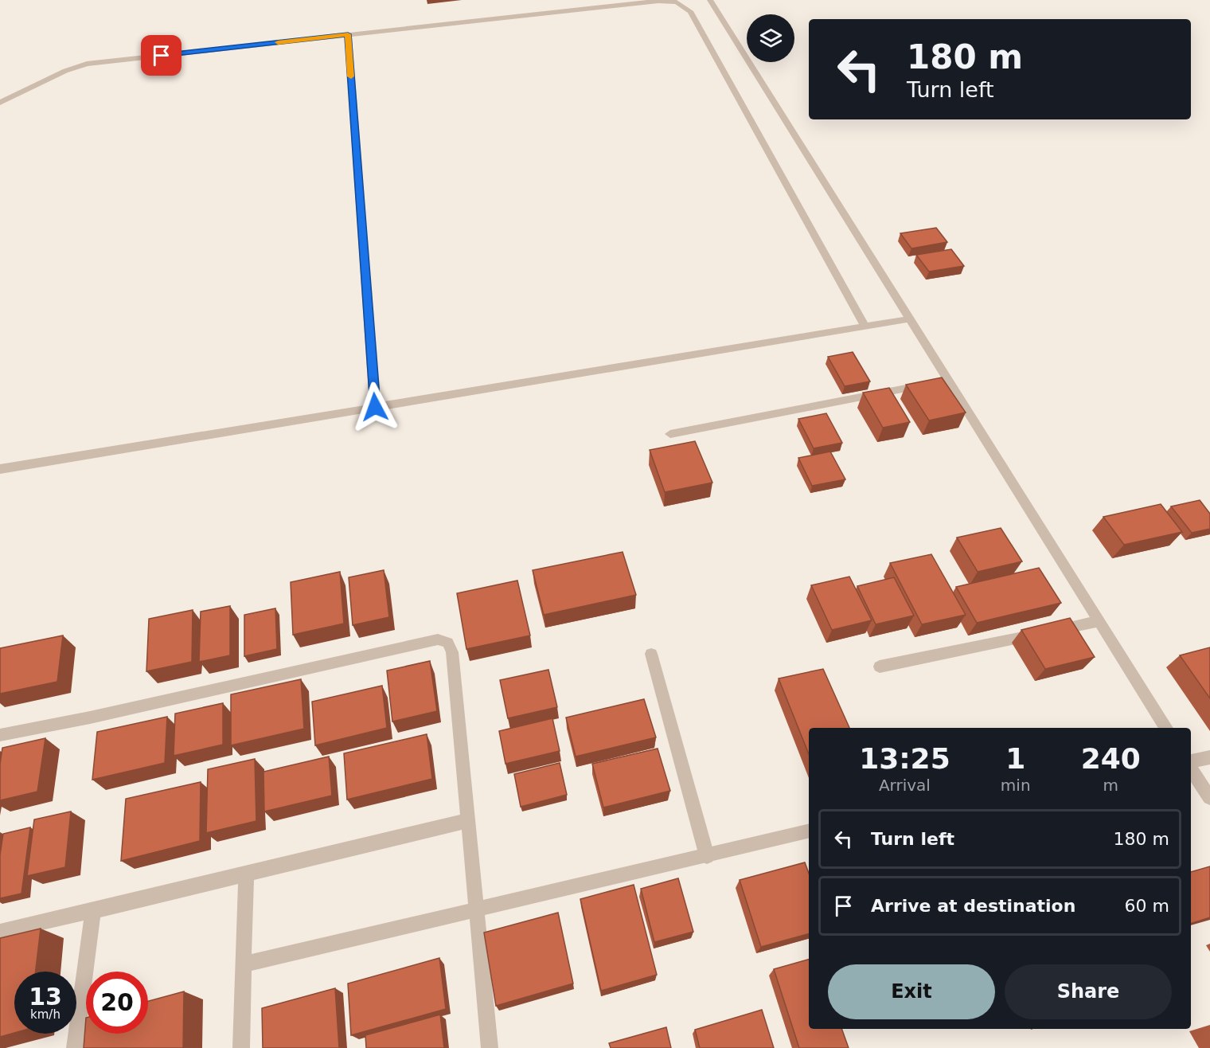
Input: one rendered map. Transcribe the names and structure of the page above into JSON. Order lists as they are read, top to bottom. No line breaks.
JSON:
{"page":{"turn":["180 m","Turn left"],"eta":["13:25","Arrival","1","min","240","m"],"list":[{"name":"Turn left","value":"180 m"},{"name":"Arrive at destination","value":"60 m"}],"buttons":["Exit","Share"],"speed":"13 km/h","limit":"20"}}
